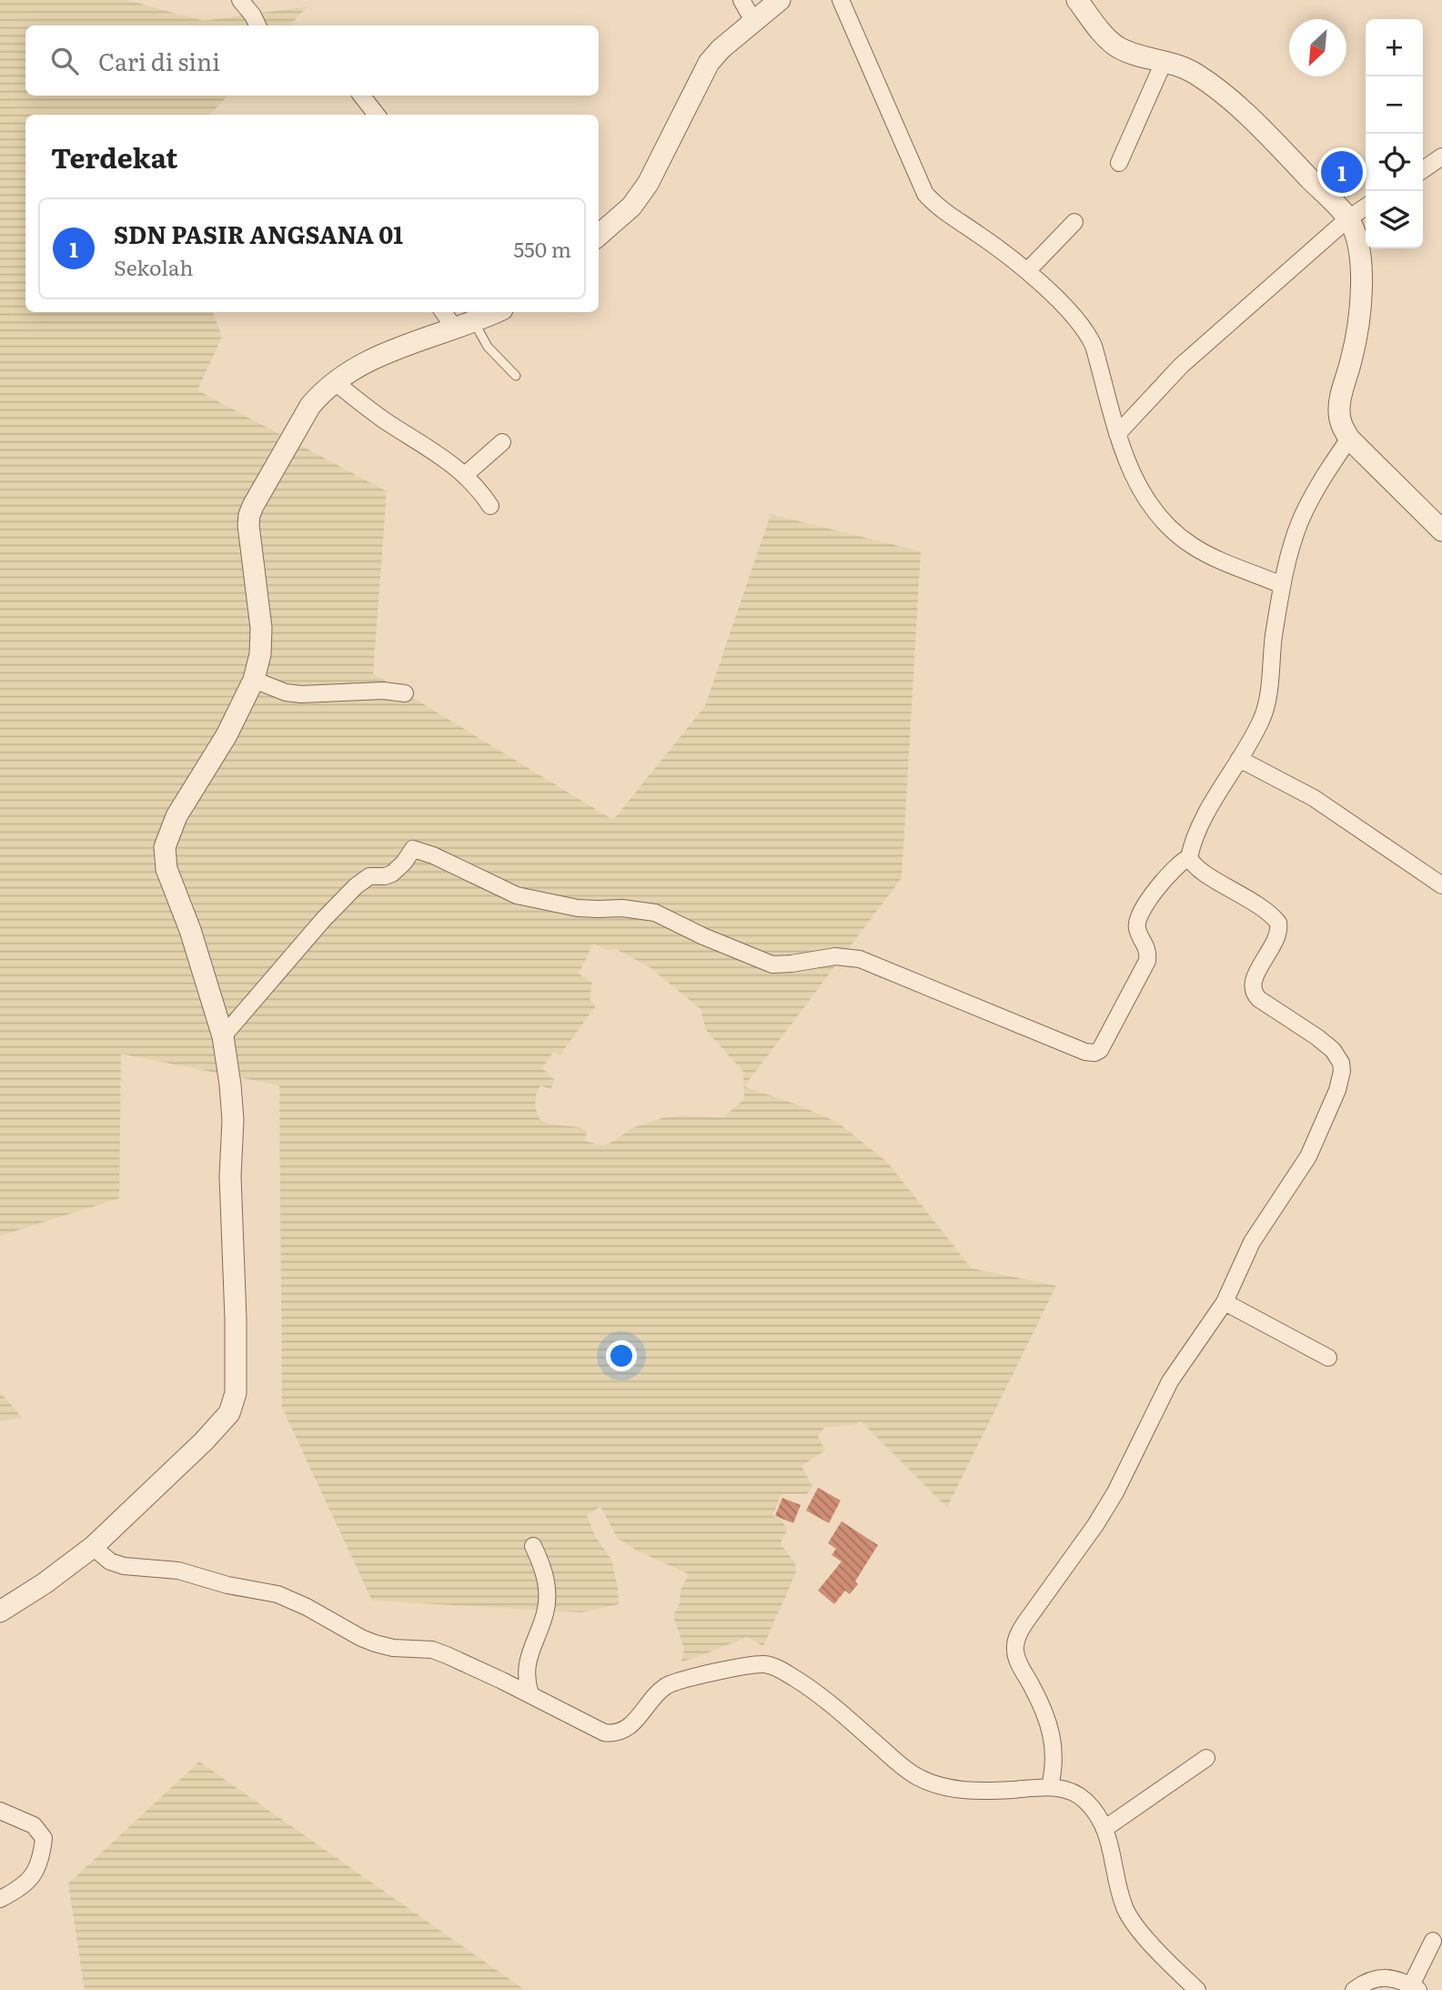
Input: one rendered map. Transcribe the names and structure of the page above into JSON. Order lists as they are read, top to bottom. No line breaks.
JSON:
{"north":"bottom left","page":{"map_buttons":["+","−"],"search":"Cari di sini","heading":"Terdekat","pins":"1","list":[{"mark":"1","name":"SDN PASIR ANGSANA 01","note":"Sekolah","value":"550 m"}]}}
